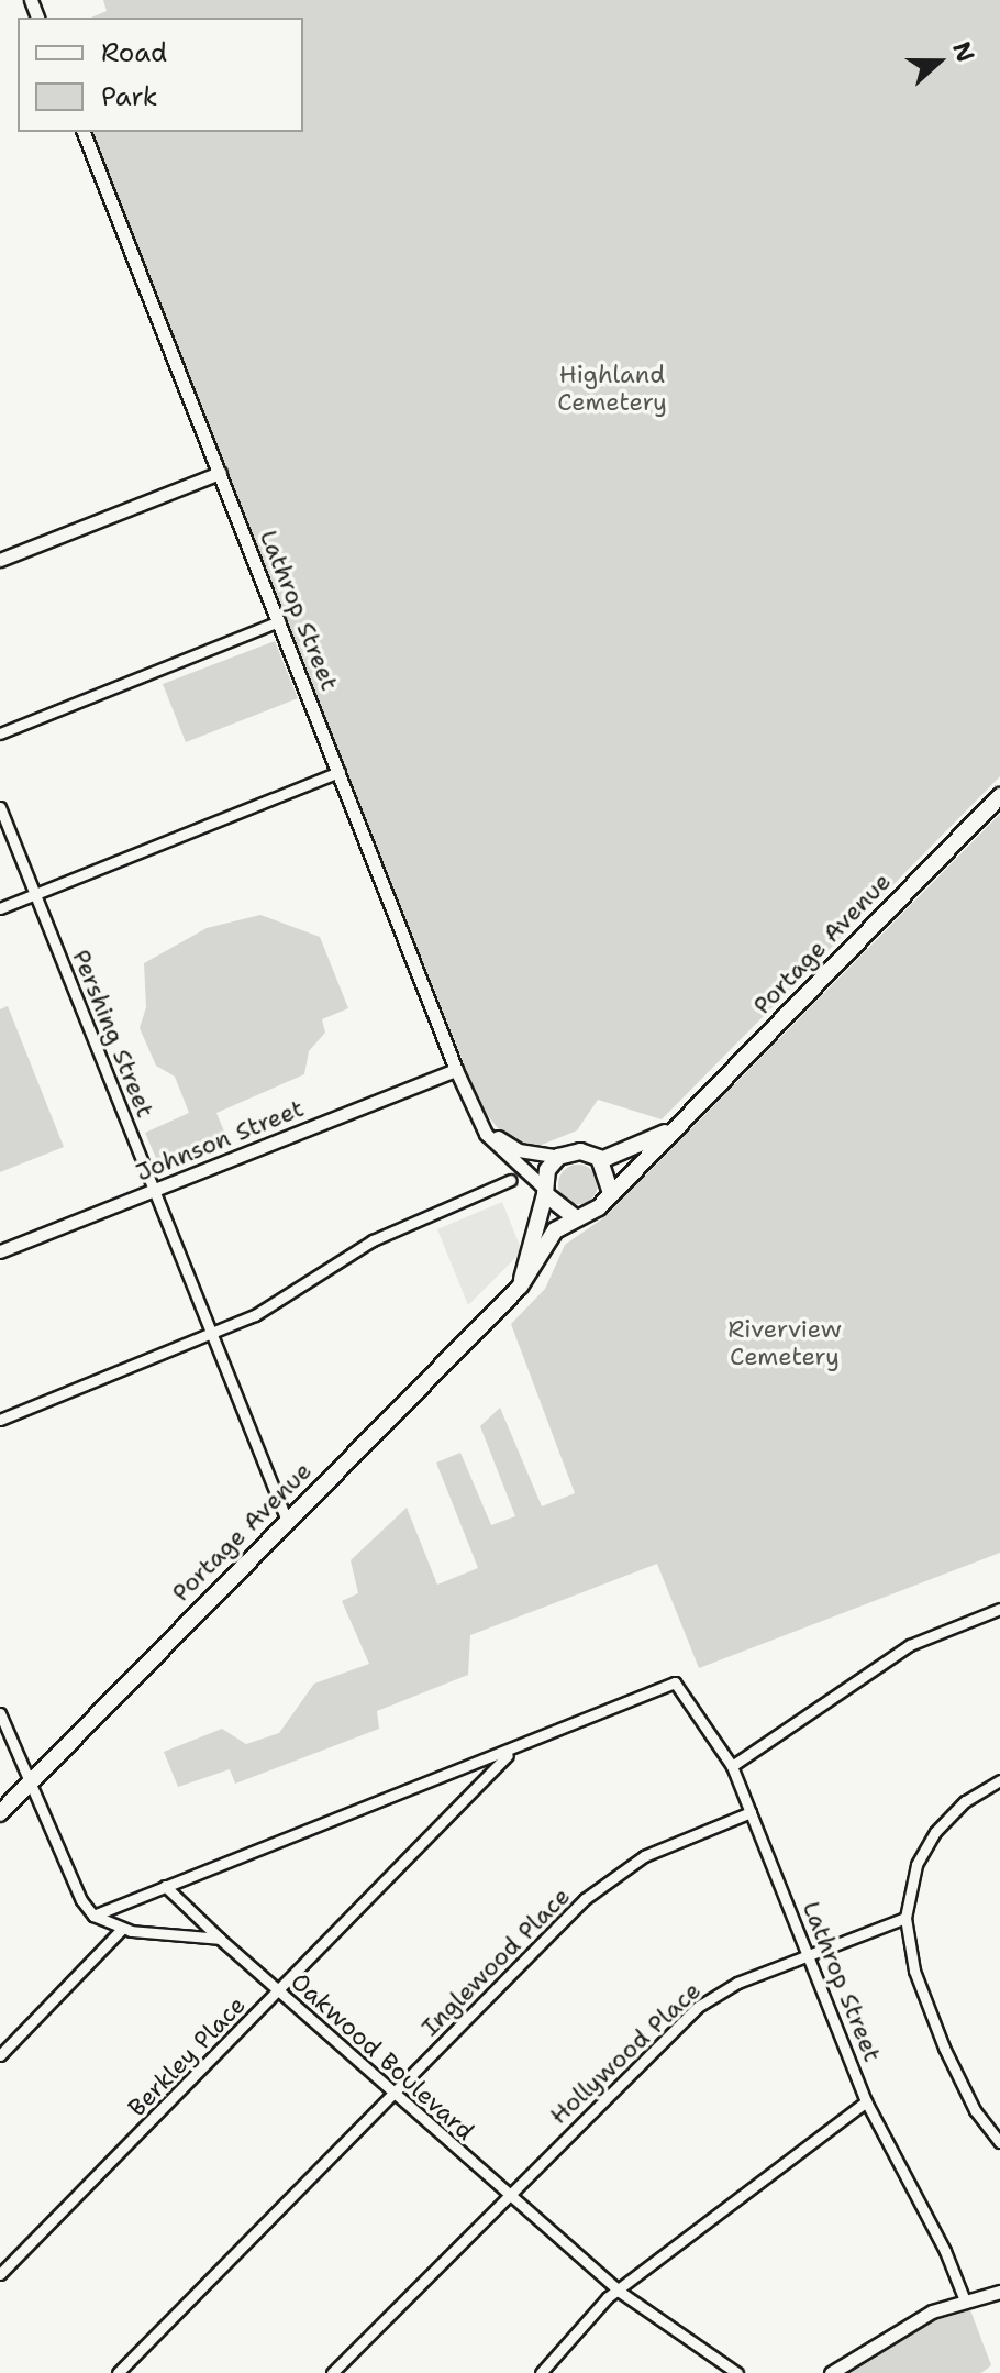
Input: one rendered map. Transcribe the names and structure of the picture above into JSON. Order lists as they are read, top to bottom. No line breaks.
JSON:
{"streets":{"main road":["Portage Avenue"],"street":["Lathrop Street","Pershing Street","Johnson Street","Inglewood Place","Hollywood Place","Berkley Place","Oakwood Boulevard"]},"crossings":[["Lathrop Street","Portage Avenue"],["Lathrop Street","Johnson Street"],["Lathrop Street","Inglewood Place"],["Lathrop Street","Hollywood Place"],["Lathrop Street","Berkley Place"],["Portage Avenue","Pershing Street"],["Pershing Street","Johnson Street"],["Inglewood Place","Oakwood Boulevard"],["Hollywood Place","Oakwood Boulevard"],["Berkley Place","Oakwood Boulevard"]],"parks":["Highland Cemetery","Riverview Cemetery"],"legend":["Road","Park"],"north":"right"}
